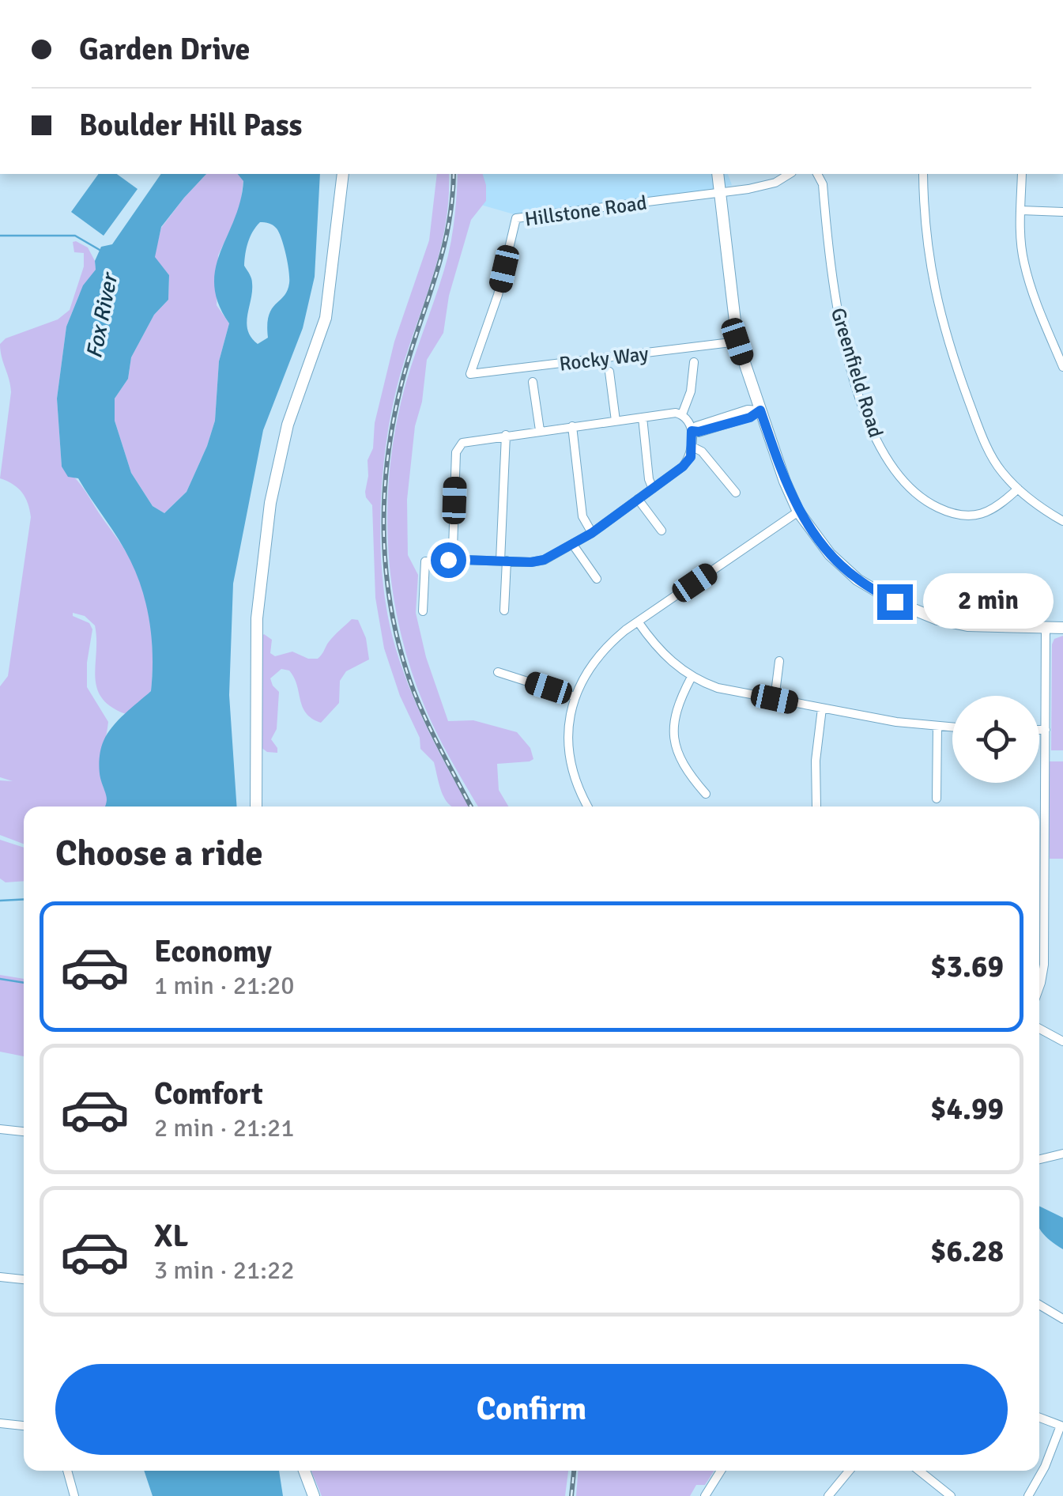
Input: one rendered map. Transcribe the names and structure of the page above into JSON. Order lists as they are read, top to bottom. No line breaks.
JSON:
{"streets":{"street":["Hillstone Road","Rocky Way","Greenfield Road"]},"crossings":[["Hillstone Road","Rocky Way"]],"water":["Fox River"],"page":{"banner":["Garden Drive","Boulder Hill Pass"],"bubble":"2 min","heading":"Choose a ride","list":[{"name":"Economy","note":"1 min · 21:20","value":"$3.69"},{"name":"Comfort","note":"2 min · 21:21","value":"$4.99"},{"name":"XL","note":"3 min · 21:22","value":"$6.28"}],"buttons":"Confirm"}}
